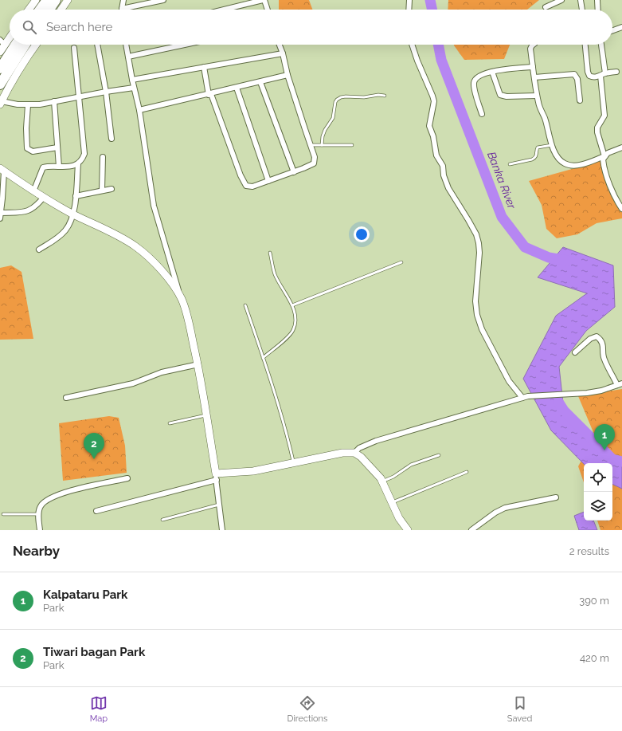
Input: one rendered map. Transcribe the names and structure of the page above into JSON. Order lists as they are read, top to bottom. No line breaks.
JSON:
{"water":["Banka River"],"page":{"search":"Search here","pins":["1","2"],"heading":["Nearby","2 results"],"list":[{"mark":"1","name":"Kalpataru Park","note":"Park","value":"390 m"},{"mark":"2","name":"Tiwari bagan Park","note":"Park","value":"420 m"}],"nav":["Map","Directions","Saved"]}}
